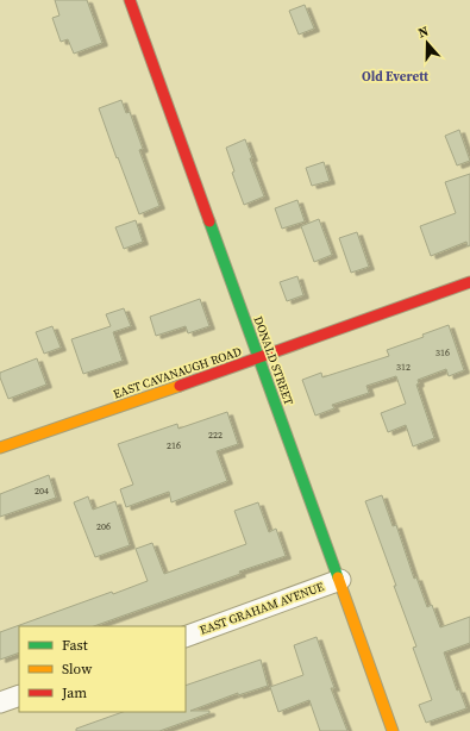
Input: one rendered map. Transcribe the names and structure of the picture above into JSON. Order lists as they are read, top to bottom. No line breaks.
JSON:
{"streets":{"street":["DONALD STREET","EAST CAVANAUGH ROAD","EAST GRAHAM AVENUE"]},"crossings":[["DONALD STREET","EAST CAVANAUGH ROAD"],["DONALD STREET","EAST GRAHAM AVENUE"]],"districts":["Old Everett"],"house_numbers":["316","312","222","216","204","206"],"legend":["Fast","Slow","Jam"],"north":"top"}
